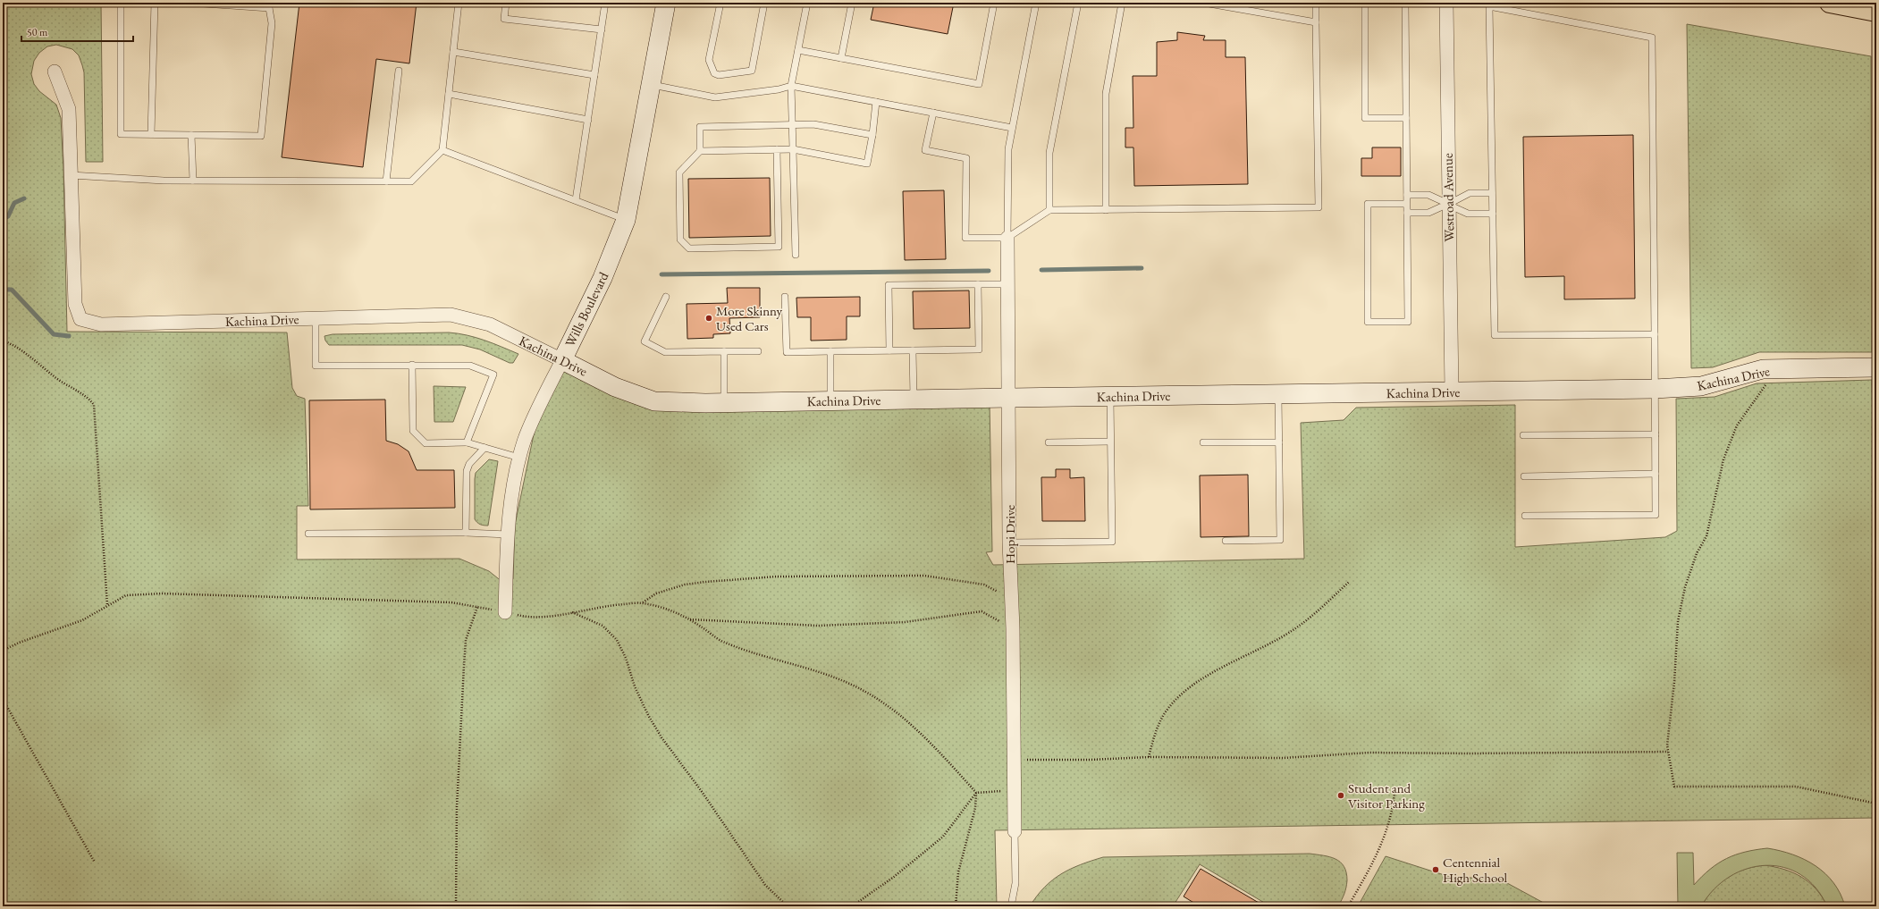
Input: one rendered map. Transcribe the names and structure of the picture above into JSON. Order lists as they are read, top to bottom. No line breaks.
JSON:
{"streets":{"street":["Westroad Avenue","Wills Boulevard","Kachina Drive","Hopi Drive"]},"crossings":[["Westroad Avenue","Kachina Drive"],["Wills Boulevard","Kachina Drive"],["Kachina Drive","Hopi Drive"]],"places":["More Skinny Used Cars","Student and Visitor Parking","Centennial High School"],"scale_bar":"50 m"}
